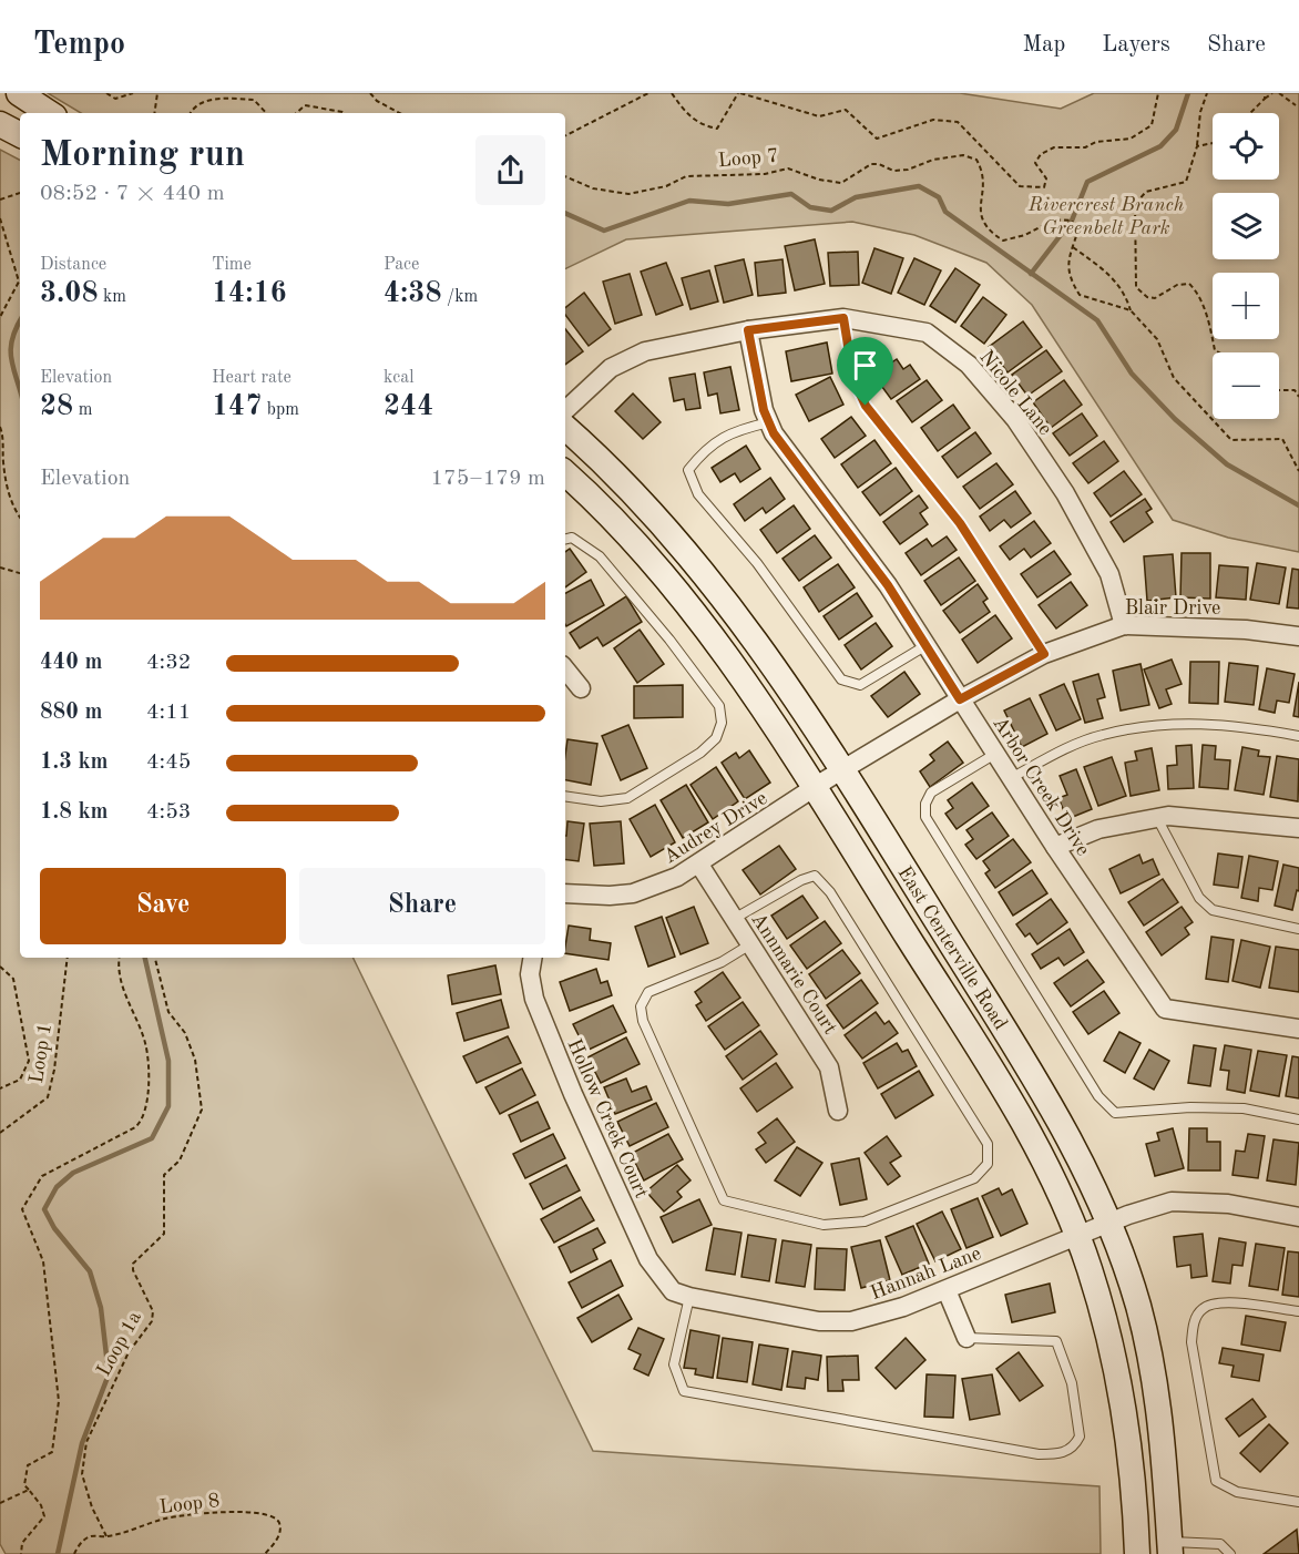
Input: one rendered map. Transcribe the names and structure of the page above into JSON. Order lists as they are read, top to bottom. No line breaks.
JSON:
{"streets":{"main road":["East Centerville Road"],"street":["Nicole Lane","Blair Drive","Arbor Creek Drive","Audrey Drive","Annmarie Court","Hollow Creek Court","Hannah Lane"],"path":["Loop 7","Loop 1","Loop 1a","Loop 8"]},"crossings":[["Nicole Lane","Blair Drive"],["Nicole Lane","Arbor Creek Drive"],["Blair Drive","Arbor Creek Drive"],["Blair Drive","Audrey Drive"],["Blair Drive","East Centerville Road"],["Audrey Drive","East Centerville Road"],["Audrey Drive","Annmarie Court"],["East Centerville Road","Hannah Lane"],["Hollow Creek Court","Hannah Lane"],["Loop 1a","Loop 8"]],"parks":["Rivercrest Branch Greenbelt Park"],"page":{"header":"Tempo","nav":["Map","Layers","Share"],"map_buttons":["+","−"],"heading":["Morning run","08:52 · 7 × 440 m"],"stats":[["Distance","3.08 km"],["Time","14:16"],["Pace","4:38 /km"],["Elevation","28 m"],["Heart rate","147 bpm"],["kcal","244"]],"chart":["Elevation","175–179 m"],"list":[{"name":"440 m","note":"4:32"},{"name":"880 m","note":"4:11"},{"name":"1.3 km","note":"4:45"},{"name":"1.8 km","note":"4:53"}],"buttons":["Save","Share"]}}
